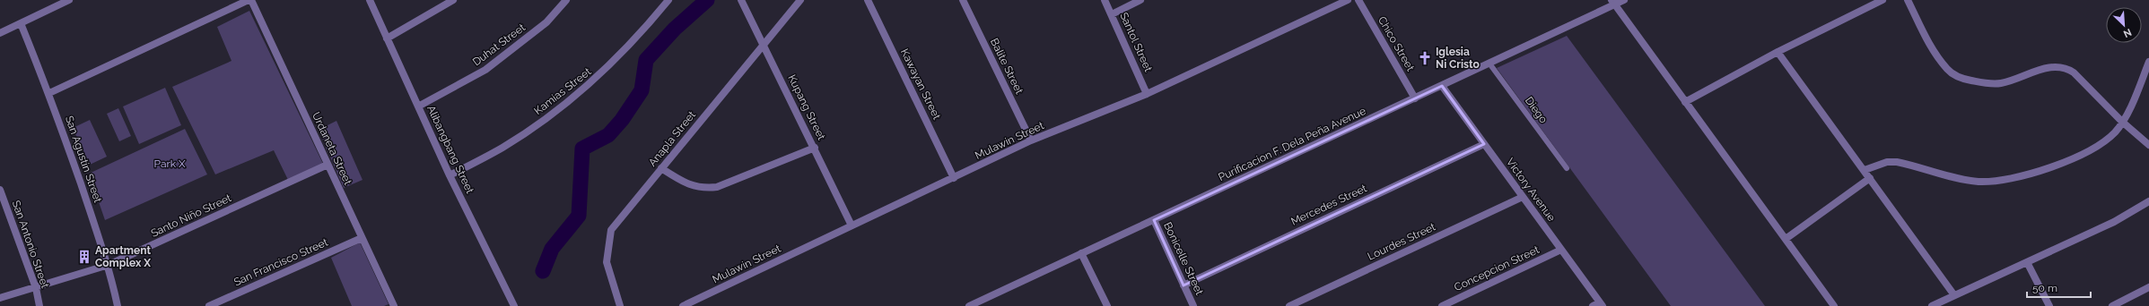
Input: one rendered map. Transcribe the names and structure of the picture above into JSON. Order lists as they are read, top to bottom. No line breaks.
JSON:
{"streets":{"street":["Santol Street","Chico Street","Duhat Street","Balite Street","Kawayan Street","Kamias Street","Kupang Street","Diego","Anapla Street","Mulawin Street","Purificacion F. Dela Peña Avenue","Urdaneta Street","Alibangbang Street","San Agustin Street","Victory Avenue","Mercedes Street","Santo Niño Street","Lourdes Street","San Antonio Street","Bonicelle Street","San Francisco Street","Concepcion Street"]},"crossings":[["Santol Street","Mulawin Street"],["Chico Street","Purificacion F. Dela Peña Avenue"],["Duhat Street","Alibangbang Street"],["Balite Street","Mulawin Street"],["Kawayan Street","Mulawin Street"],["Kamias Street","Alibangbang Street"],["Kupang Street","Anapla Street"],["Kupang Street","Mulawin Street"],["Diego","Purificacion F. Dela Peña Avenue"],["Purificacion F. Dela Peña Avenue","Victory Avenue"],["Purificacion F. Dela Peña Avenue","Bonicelle Street"],["Urdaneta Street","Santo Niño Street"],["Urdaneta Street","San Francisco Street"],["San Agustin Street","Santo Niño Street"],["Victory Avenue","Mercedes Street"],["Victory Avenue","Lourdes Street"],["Victory Avenue","Concepcion Street"],["Mercedes Street","Bonicelle Street"],["Santo Niño Street","San Antonio Street"]],"parks":["Park X"],"places":{"church":["Iglesia Ni Cristo"],"building":["Apartment Complex X"]},"scale_bar":"50 m","north":"bottom right"}
